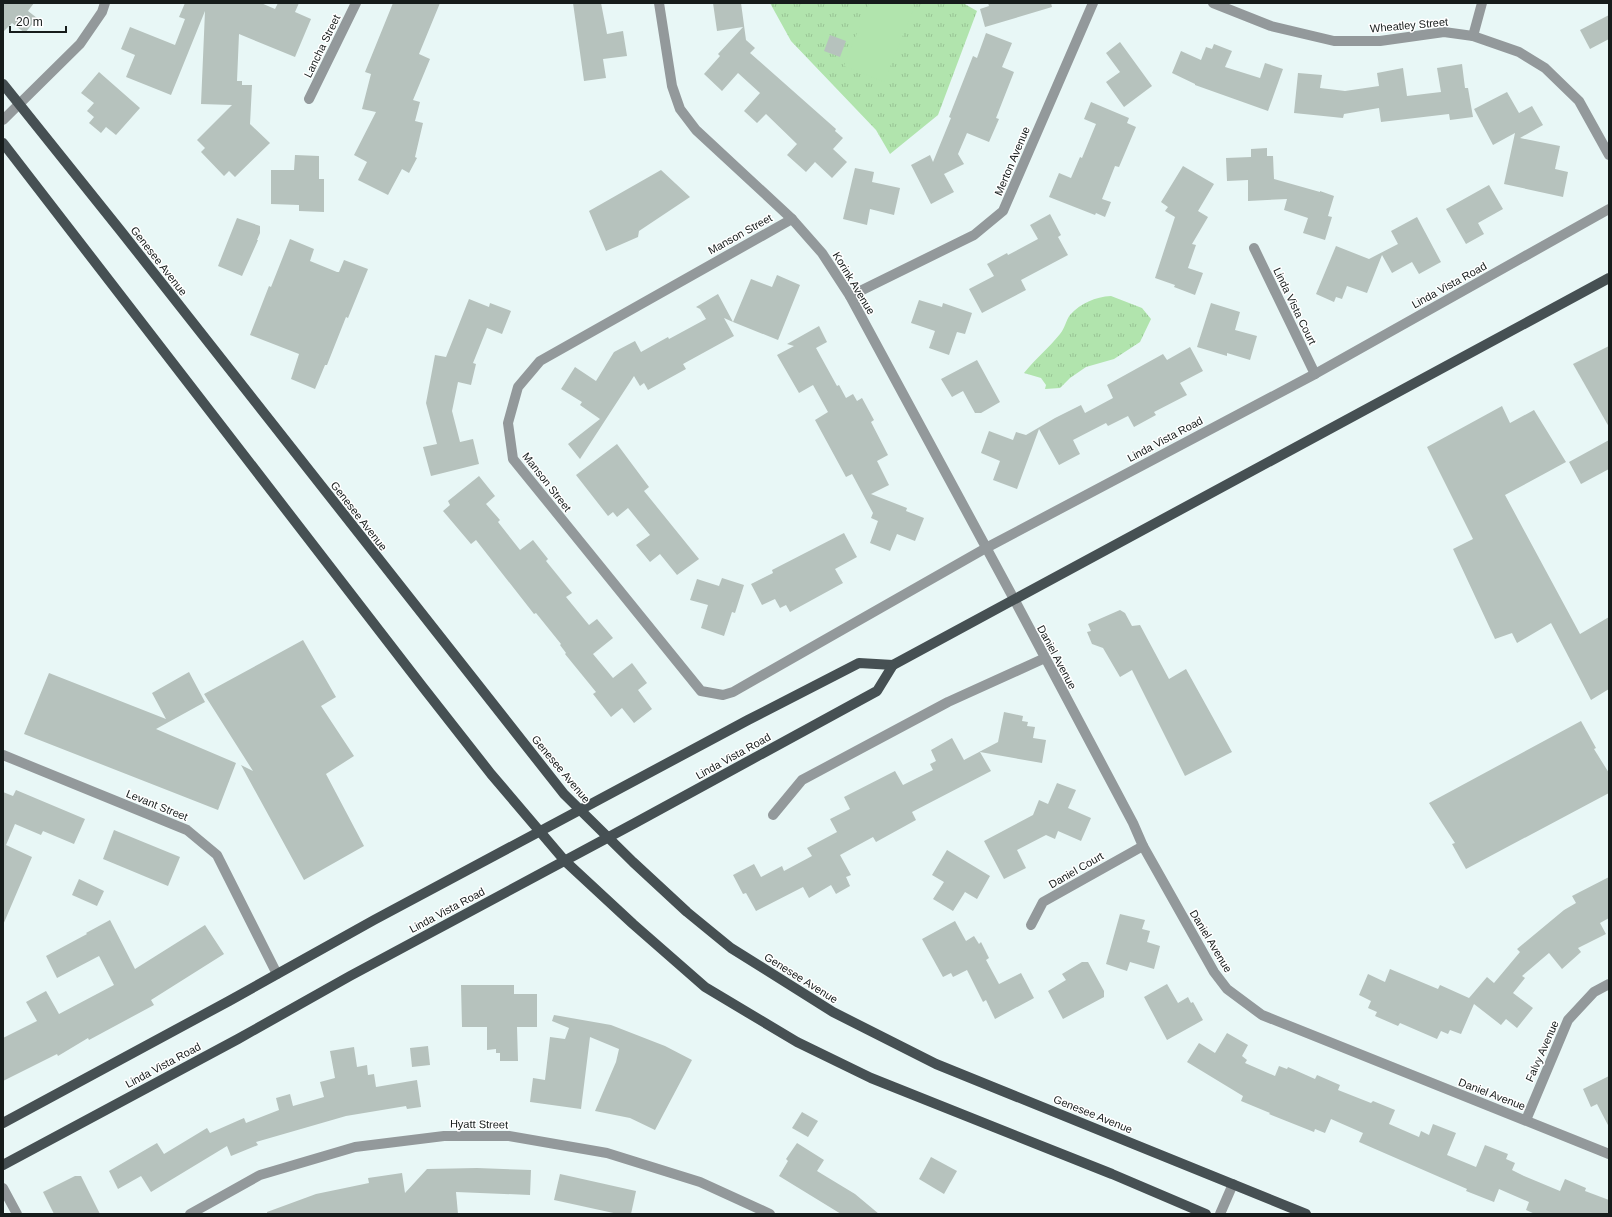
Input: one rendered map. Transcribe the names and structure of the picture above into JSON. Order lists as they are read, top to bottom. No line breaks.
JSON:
{"streets":{"main road":["Genesee Avenue","Linda Vista Road"],"street":["Wheatley Street","Lancha Street","Merton Avenue","Manson Street","Korink Avenue","Linda Vista Court","Daniel Avenue","Levant Street","Daniel Court","Falvy Avenue","Hyatt Street"]},"crossings":[["Merton Avenue","Korink Avenue"],["Manson Street","Korink Avenue"],["Manson Street","Linda Vista Road"],["Genesee Avenue","Linda Vista Road"],["Korink Avenue","Linda Vista Road"],["Korink Avenue","Daniel Avenue"],["Linda Vista Road","Linda Vista Court"],["Linda Vista Road","Daniel Avenue"],["Daniel Avenue","Daniel Court"],["Daniel Avenue","Falvy Avenue"]],"scale_bar":"20 m"}
